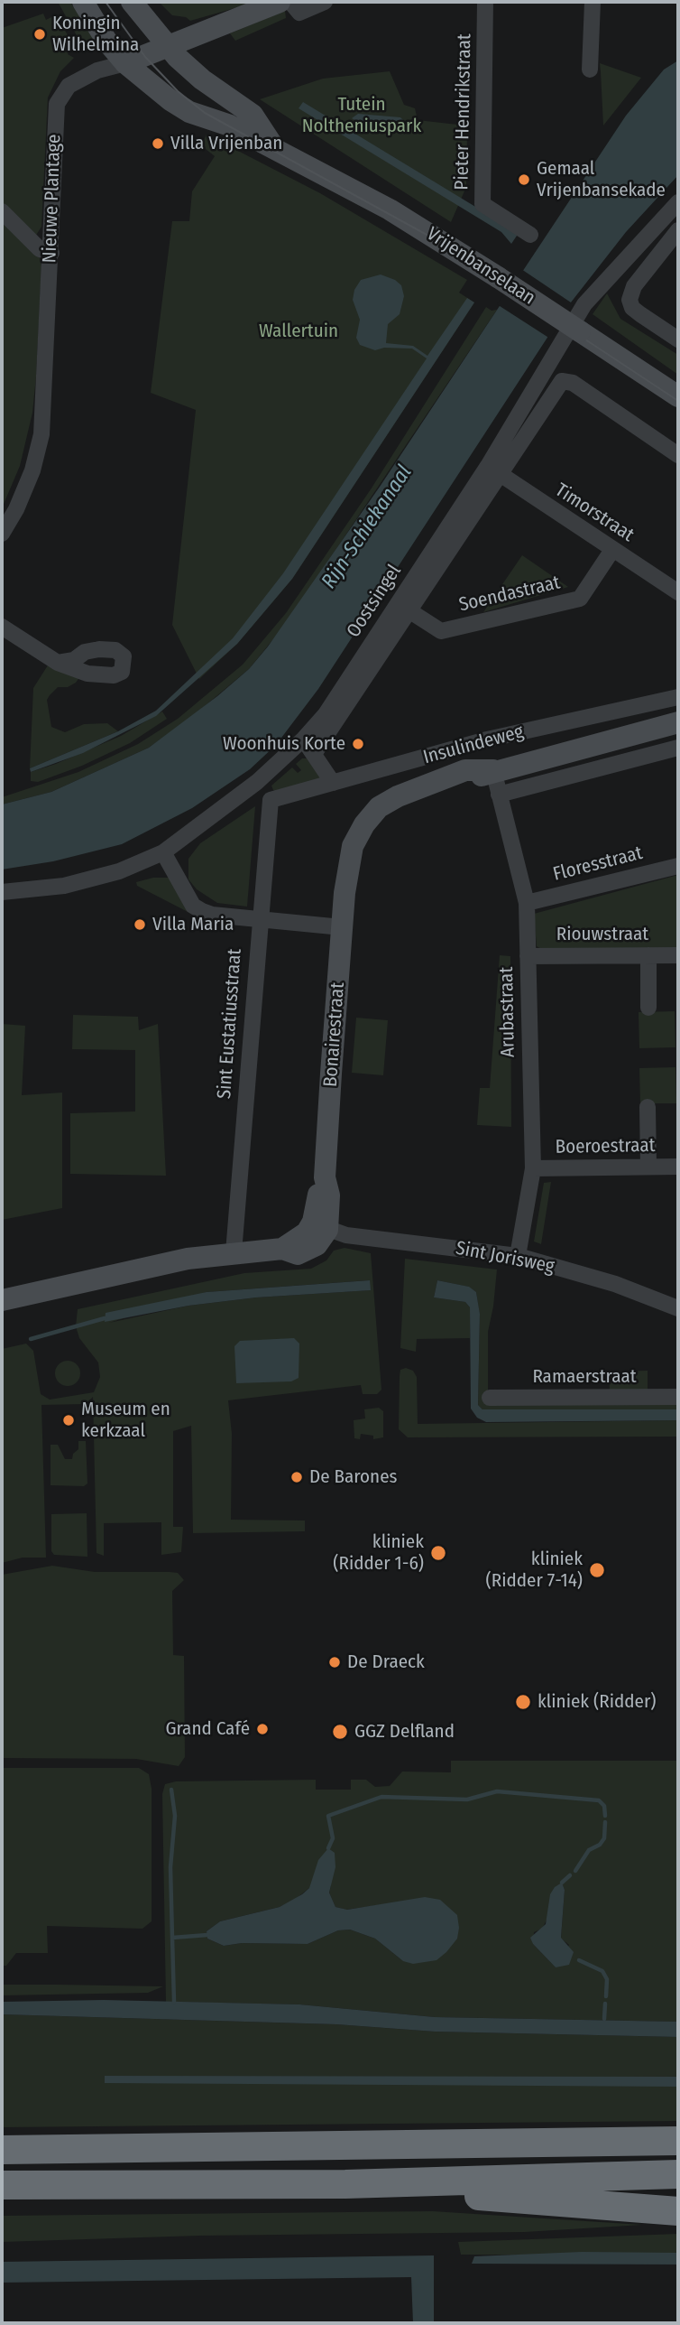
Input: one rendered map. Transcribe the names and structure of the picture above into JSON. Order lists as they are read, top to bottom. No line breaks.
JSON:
{"streets":{"main road":["Nieuwe Plantage","Vrijenbanselaan","Insulindeweg","Bonairestraat"],"street":["Pieter Hendrikstraat","Timorstraat","Soendastraat","Oostsingel","Floresstraat","Riouwstraat","Arubastraat","Sint Eustatiusstraat","Boeroestraat","Sint Jorisweg","Ramaerstraat"]},"crossings":[["Nieuwe Plantage","Vrijenbanselaan"],["Timorstraat","Soendastraat"],["Timorstraat","Oostsingel"],["Soendastraat","Oostsingel"],["Insulindeweg","Arubastraat"],["Insulindeweg","Sint Eustatiusstraat"],["Insulindeweg","Bonairestraat"],["Floresstraat","Arubastraat"],["Riouwstraat","Arubastraat"],["Arubastraat","Boeroestraat"],["Arubastraat","Sint Jorisweg"],["Bonairestraat","Sint Jorisweg"]],"water":["Rijn-Schiekanaal"],"parks":["Tutein Noltheniuspark","Wallertuin"],"places":["Koningin Wilhelmina","Villa Vrijenban","Gemaal Vrijenbansekade","Woonhuis Korte","Villa Maria","Museum en kerkzaal","De Barones","kliniek (Ridder 1-6)","kliniek (Ridder 7-14)","De Draeck","kliniek (Ridder)","Grand Café","GGZ Delfland"]}
